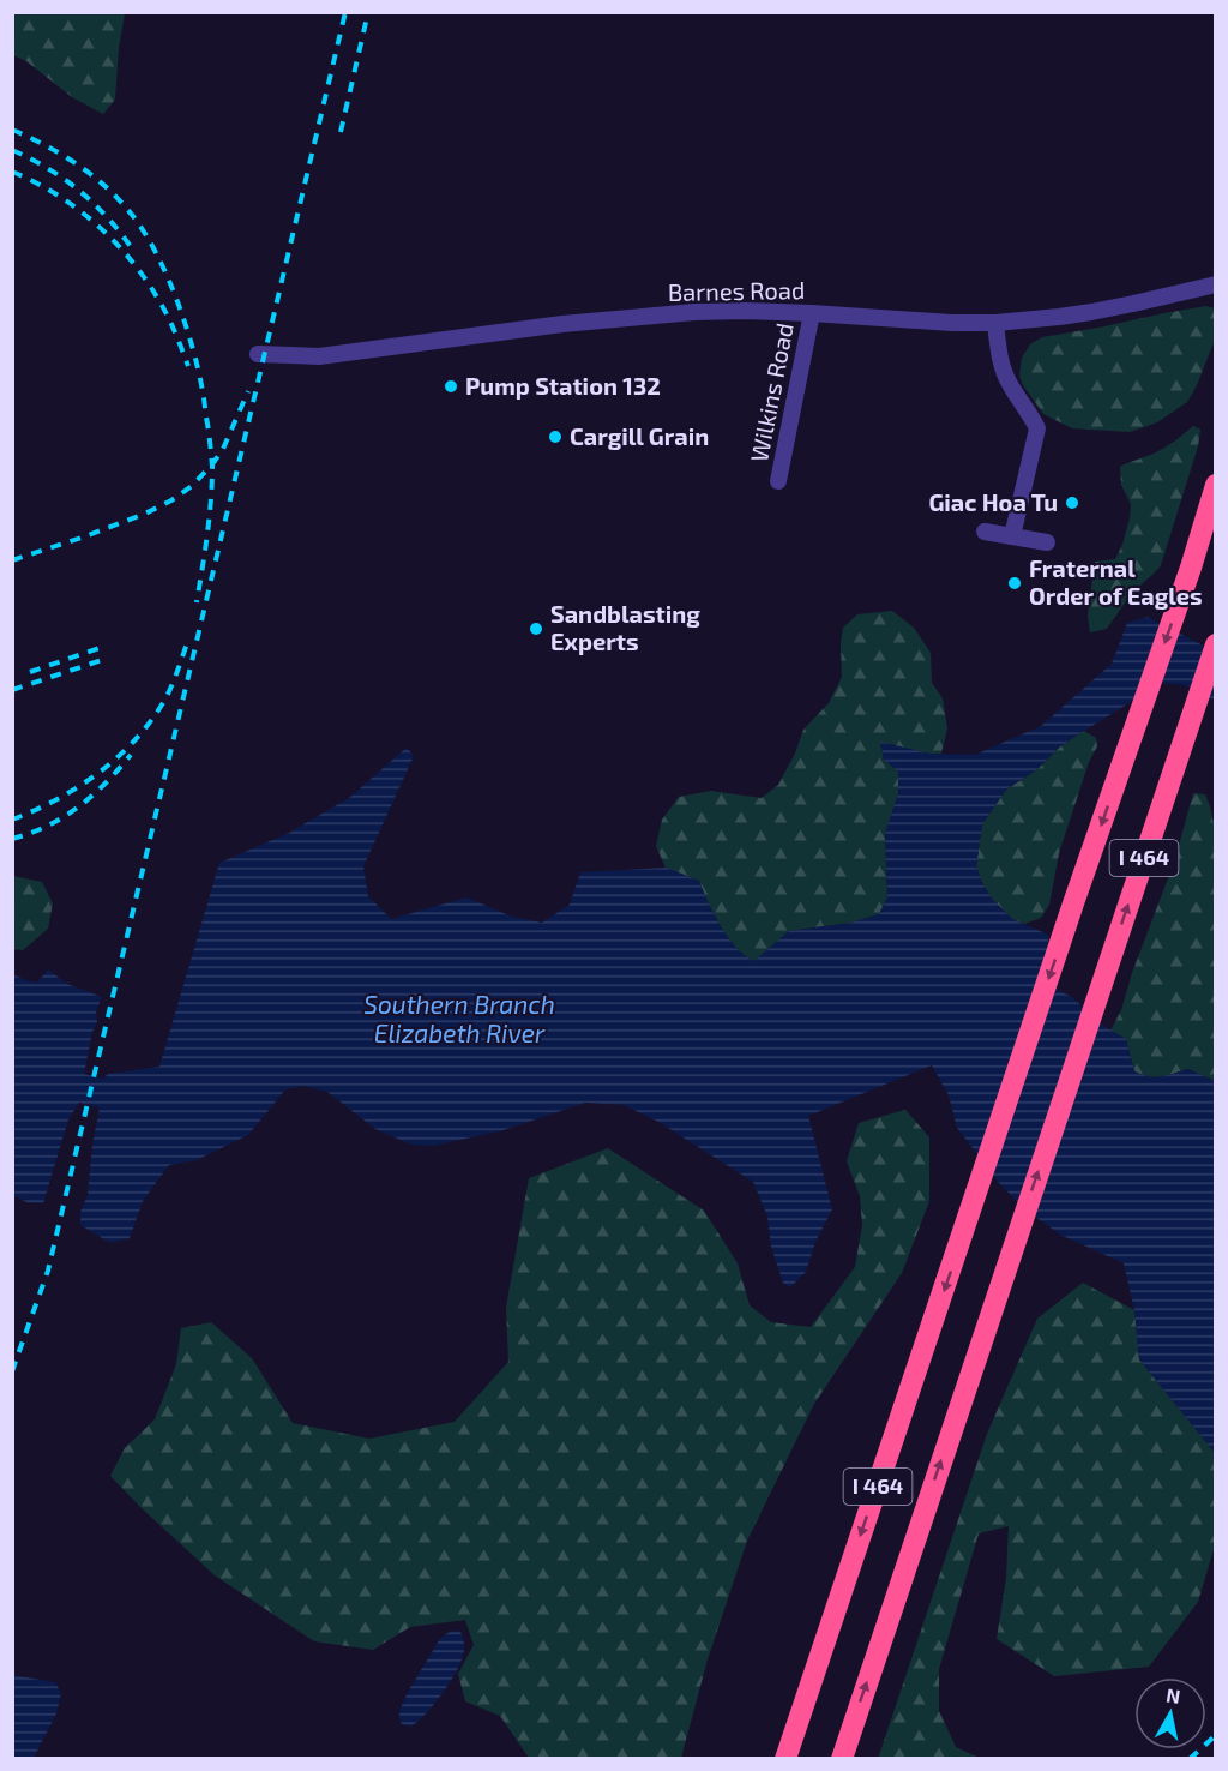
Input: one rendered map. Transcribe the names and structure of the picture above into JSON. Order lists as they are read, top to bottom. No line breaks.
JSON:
{"streets":{"highway":["I 464"],"street":["Barnes Road","Wilkins Road"]},"crossings":[["Barnes Road","Wilkins Road"]],"water":["Southern Branch Elizabeth River"],"places":["Pump Station 132","Cargill Grain","Giac Hoa Tu","Fraternal Order of Eagles","Sandblasting Experts"],"north":"top"}
